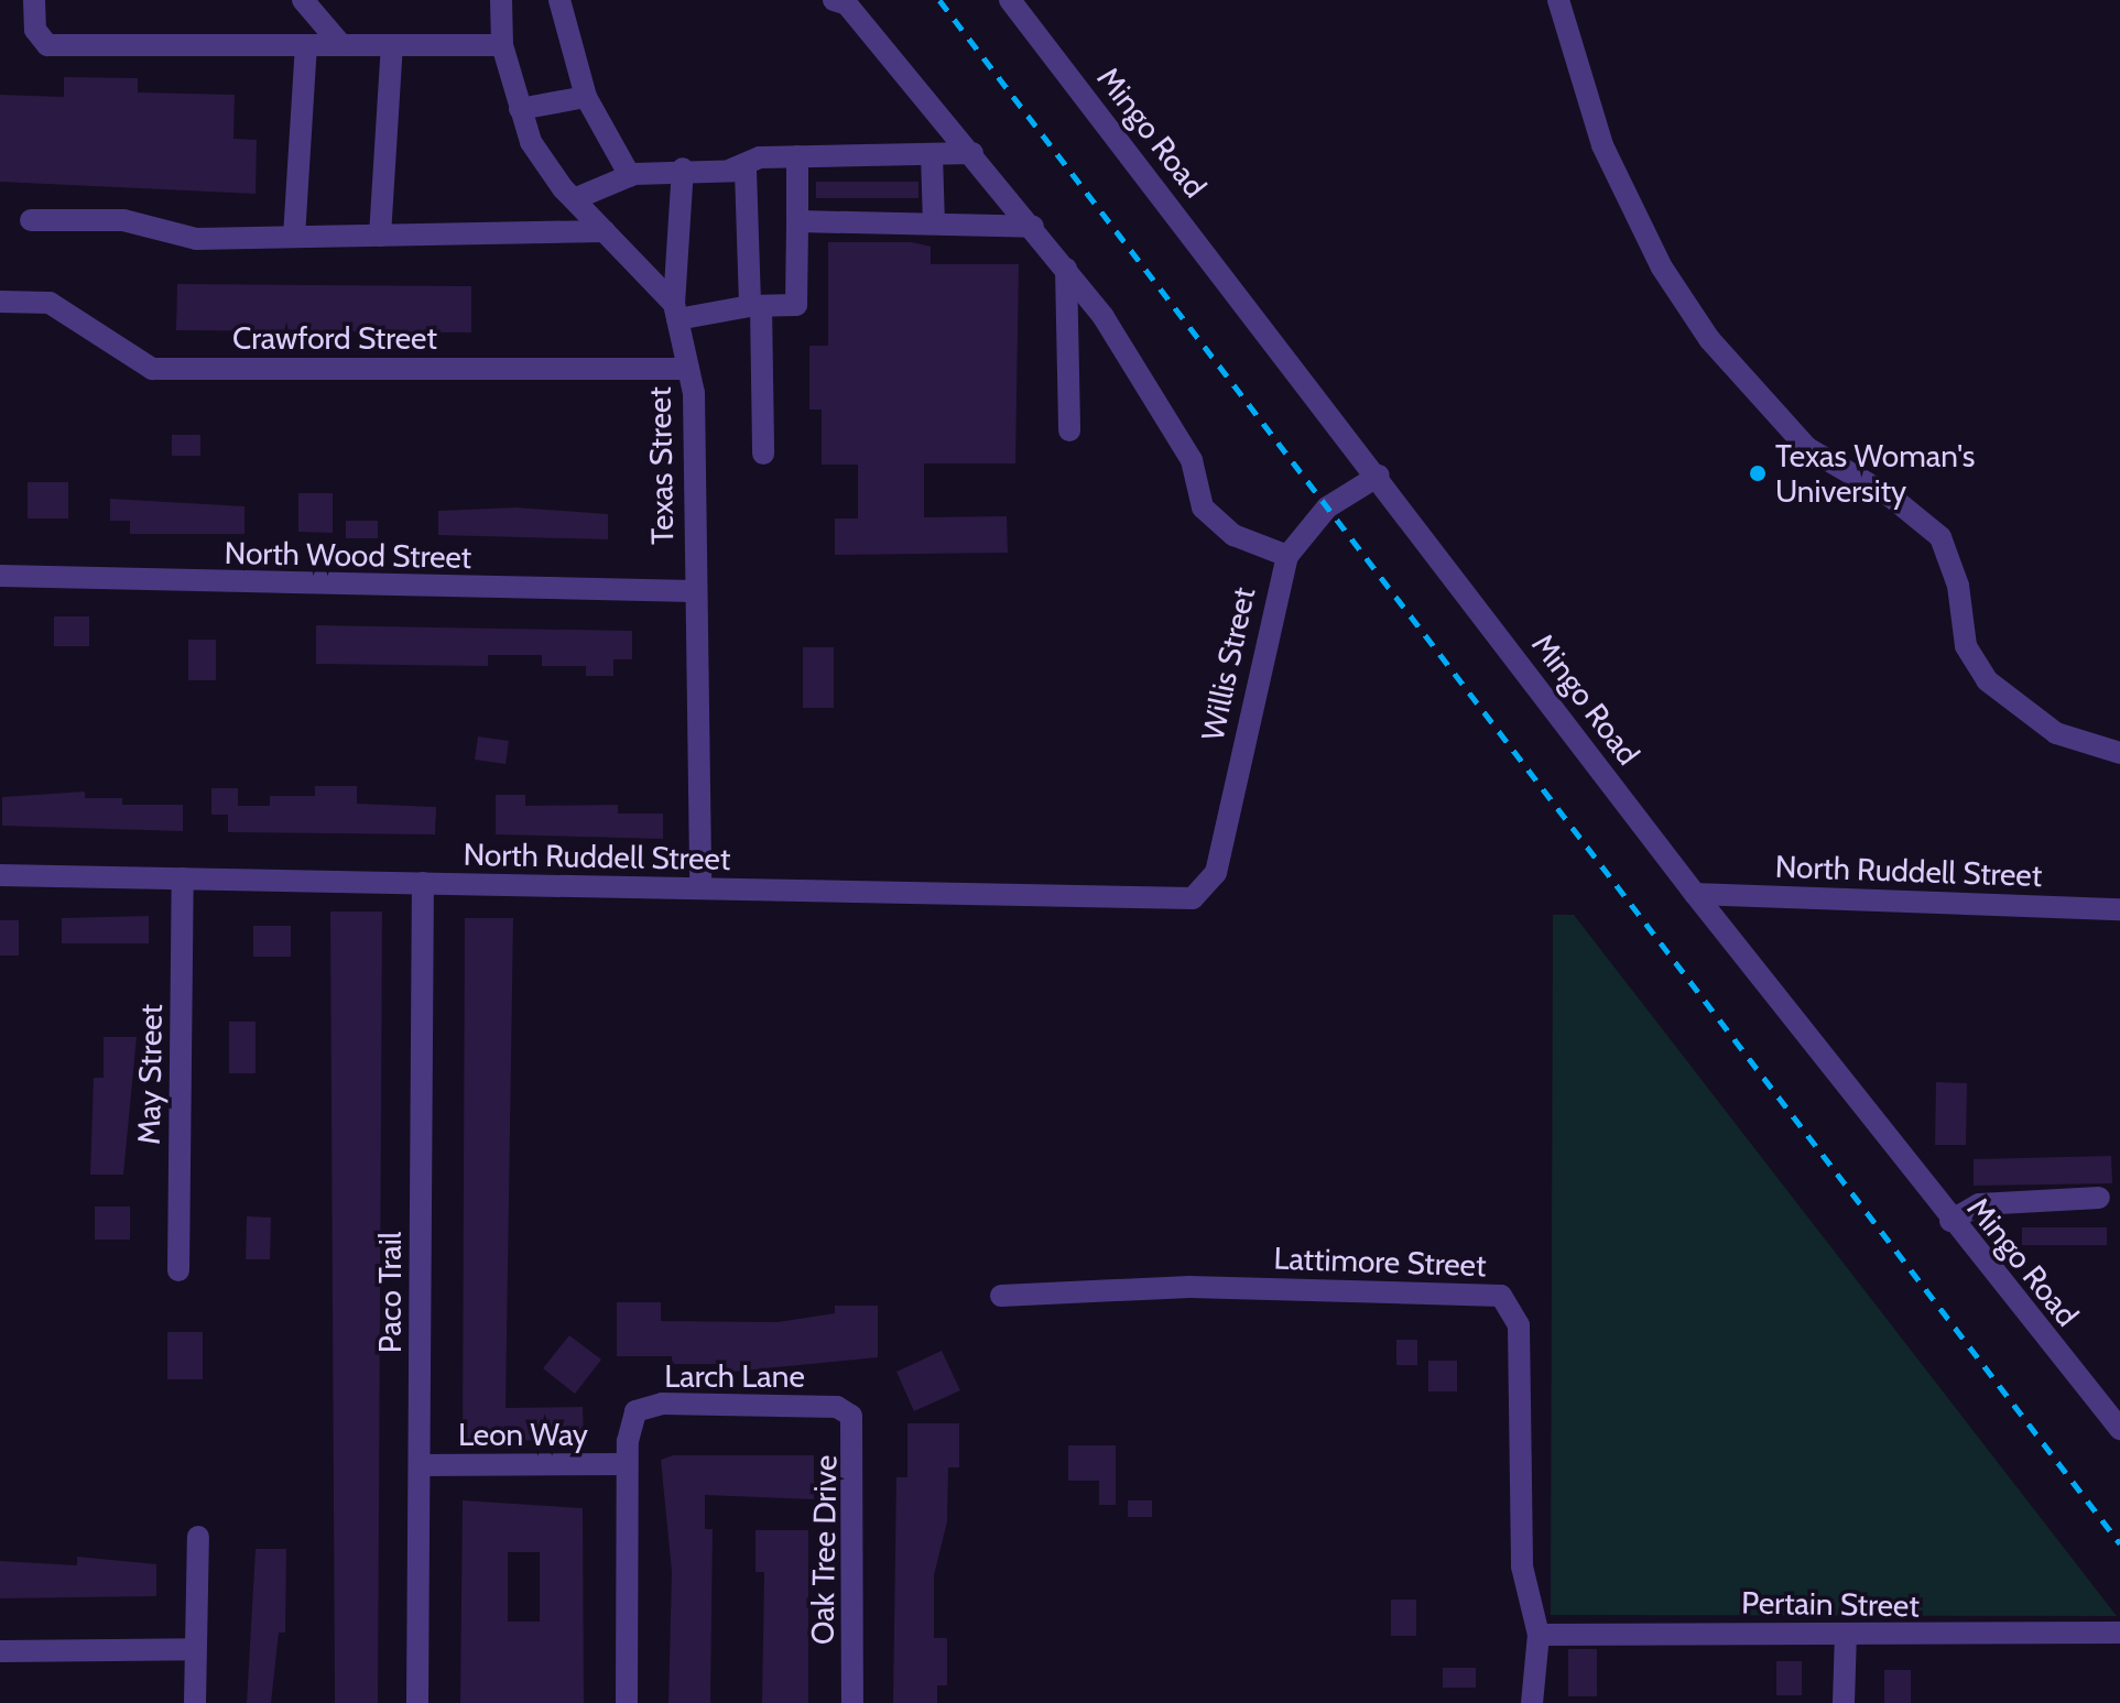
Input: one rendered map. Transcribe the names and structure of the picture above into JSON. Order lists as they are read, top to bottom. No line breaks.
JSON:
{"streets":{"street":["Mingo Road","Crawford Street","Texas Street","North Wood Street","Willis Street","North Ruddell Street","May Street","Lattimore Street","Paco Trail","Larch Lane","Leon Way","Oak Tree Drive","Pertain Street"]},"crossings":[["Mingo Road","Willis Street"],["Mingo Road","North Ruddell Street"],["Crawford Street","Texas Street"],["Texas Street","North Wood Street"],["Texas Street","North Ruddell Street"],["Willis Street","North Ruddell Street"],["North Ruddell Street","May Street"],["North Ruddell Street","Paco Trail"],["Lattimore Street","Pertain Street"],["Paco Trail","Leon Way"],["Larch Lane","Leon Way"],["Larch Lane","Oak Tree Drive"]],"places":["Texas Woman's University"]}
